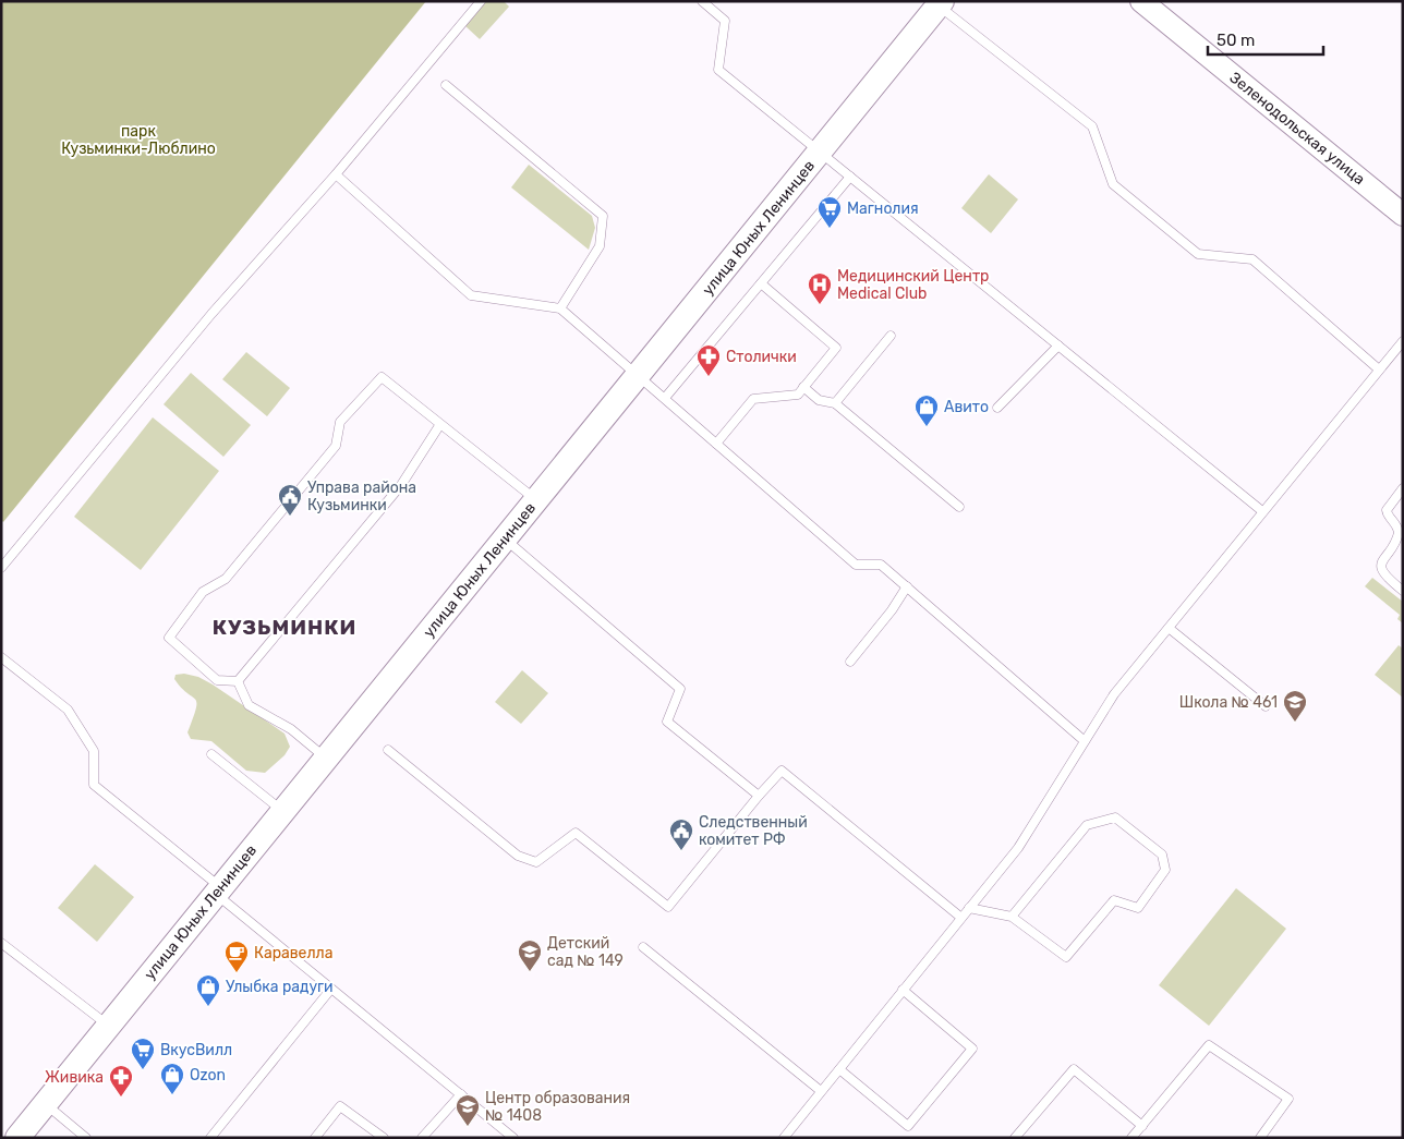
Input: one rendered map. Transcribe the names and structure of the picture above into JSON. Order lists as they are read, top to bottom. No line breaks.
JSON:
{"streets":{"main road":["улица Юных Ленинцев"],"street":["Зеленодольская улица"]},"districts":["КУЗЬМИНКИ"],"parks":["парк Кузьминки-Люблино"],"places":{"supermarket":["Магнолия","ВкусВилл"],"hospital":["Медицинский Центр Medical Club"],"pharmacy":["Столички","Живика"],"shop":["Авито","Улыбка радуги","Ozon"],"public building":["Управа района Кузьминки","Следственный комитет РФ"],"school or university":["Школа № 461","Детский сад № 149","Центр образования № 1408"],"cafe":["Каравелла"]},"scale_bar":"50 m"}
